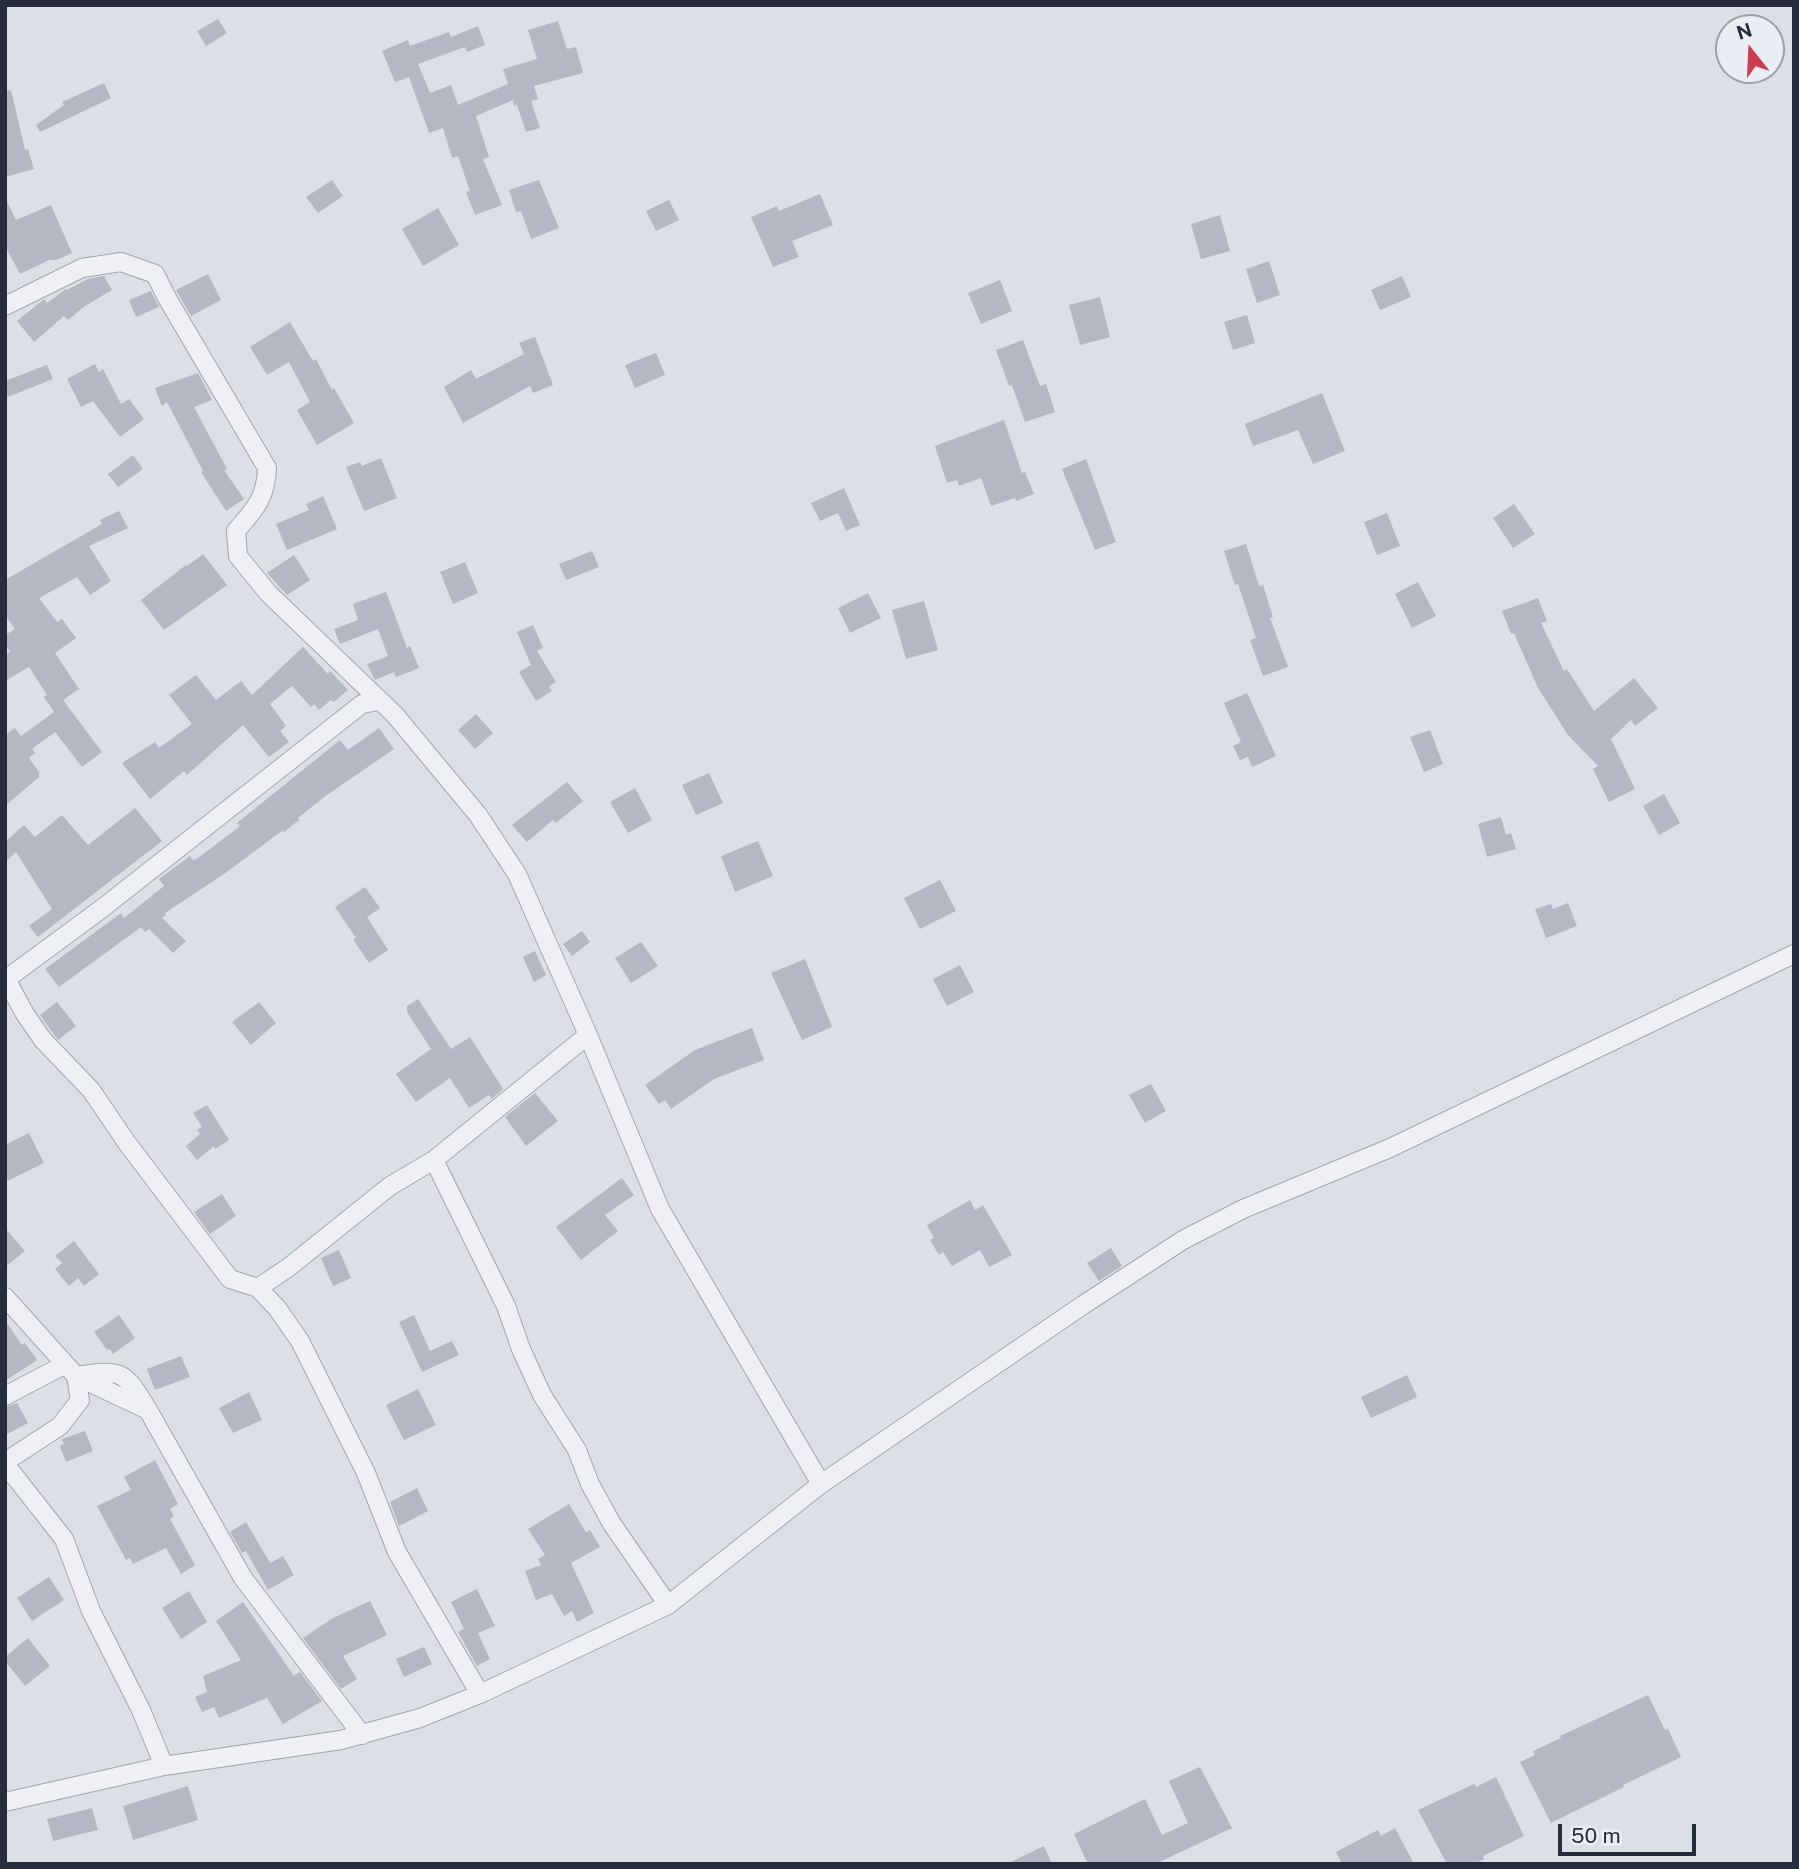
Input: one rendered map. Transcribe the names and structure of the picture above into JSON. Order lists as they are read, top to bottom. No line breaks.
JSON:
{"scale_bar":"50 m","north":"top"}
